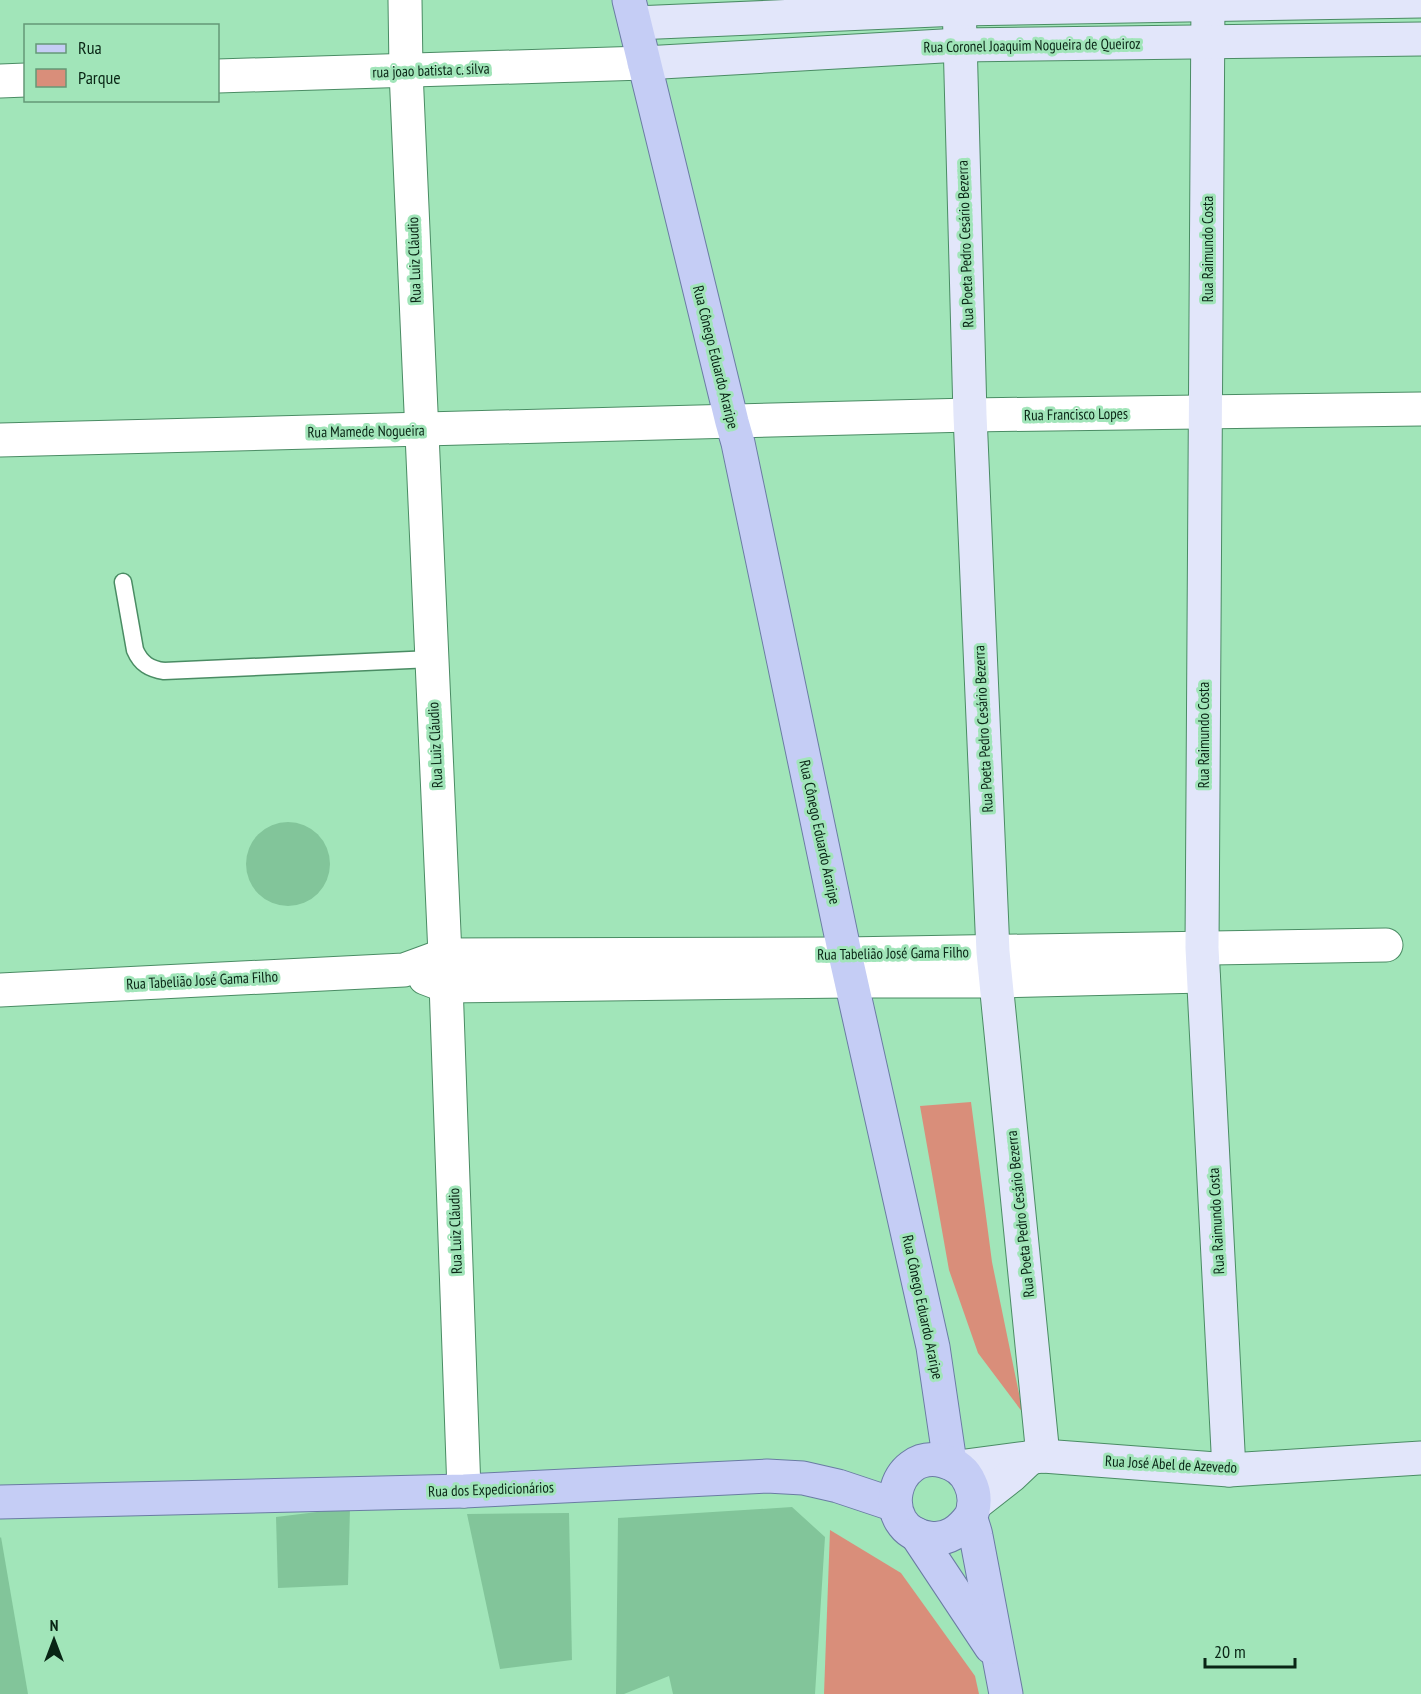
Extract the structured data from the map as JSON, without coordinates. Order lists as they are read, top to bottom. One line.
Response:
{"streets":{"main road":["Rua Coronel Joaquim Nogueira de Queiroz","Rua Poeta Pedro Cesário Bezerra","Rua Raimundo Costa","Rua Cônego Eduardo Araripe","Rua José Abel de Azevedo","Rua dos Expedicionários"],"street":["rua joao batista c. silva","Rua Luiz Cláudio","Rua Francisco Lopes","Rua Mamede Nogueira","Rua Tabelião José Gama Filho"]},"crossings":[["Rua Coronel Joaquim Nogueira de Queiroz","rua joao batista c. silva"],["Rua Coronel Joaquim Nogueira de Queiroz","Rua Poeta Pedro Cesário Bezerra"],["Rua Coronel Joaquim Nogueira de Queiroz","Rua Raimundo Costa"],["Rua Coronel Joaquim Nogueira de Queiroz","Rua Cônego Eduardo Araripe"],["rua joao batista c. silva","Rua Luiz Cláudio"],["rua joao batista c. silva","Rua Cônego Eduardo Araripe"],["Rua Poeta Pedro Cesário Bezerra","Rua Francisco Lopes"],["Rua Poeta Pedro Cesário Bezerra","Rua Tabelião José Gama Filho"],["Rua Poeta Pedro Cesário Bezerra","Rua José Abel de Azevedo"],["Rua Raimundo Costa","Rua Francisco Lopes"],["Rua Raimundo Costa","Rua Tabelião José Gama Filho"],["Rua Raimundo Costa","Rua José Abel de Azevedo"],["Rua Luiz Cláudio","Rua Mamede Nogueira"],["Rua Luiz Cláudio","Rua Tabelião José Gama Filho"],["Rua Luiz Cláudio","Rua dos Expedicionários"],["Rua Cônego Eduardo Araripe","Rua Francisco Lopes"],["Rua Cônego Eduardo Araripe","Rua Mamede Nogueira"],["Rua Cônego Eduardo Araripe","Rua Tabelião José Gama Filho"],["Rua Cônego Eduardo Araripe","Rua José Abel de Azevedo"],["Rua Cônego Eduardo Araripe","Rua dos Expedicionários"],["Rua Francisco Lopes","Rua Mamede Nogueira"],["Rua José Abel de Azevedo","Rua dos Expedicionários"]],"legend":["Rua","Parque"],"scale_bar":"20 m","north":"top"}
